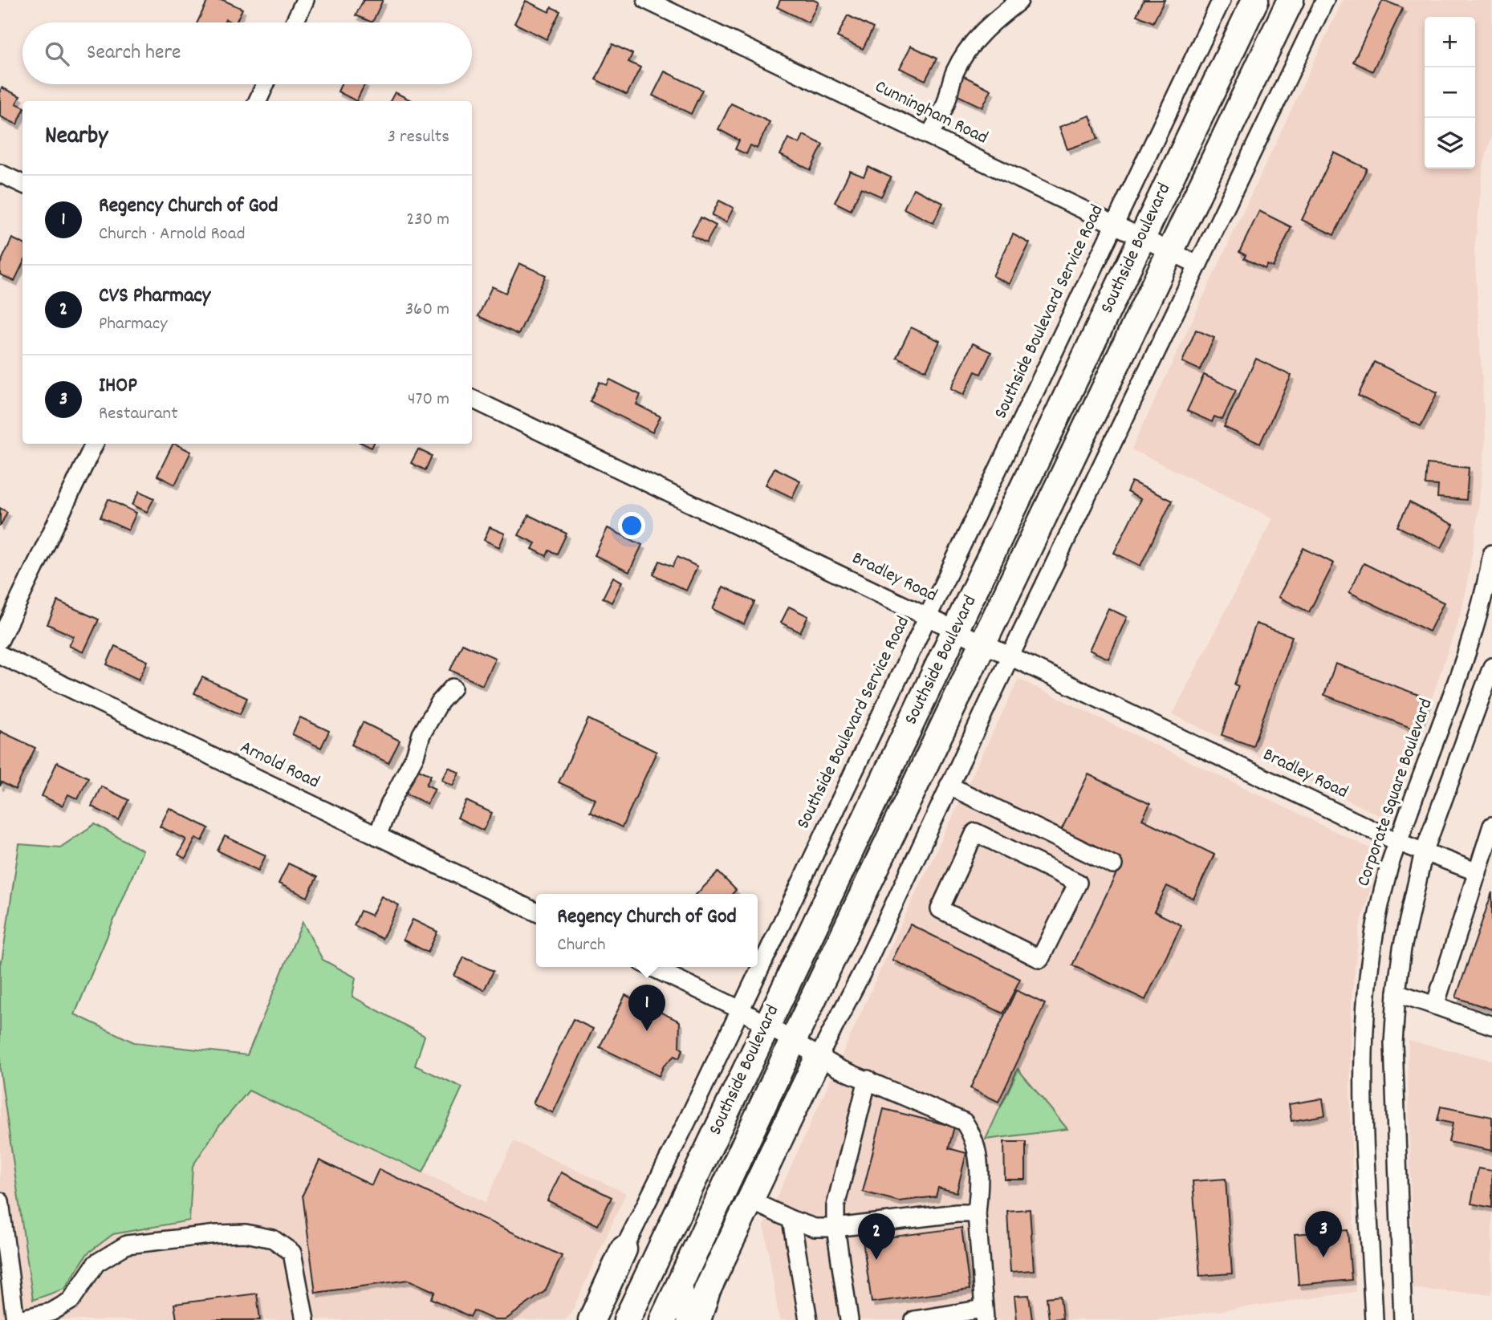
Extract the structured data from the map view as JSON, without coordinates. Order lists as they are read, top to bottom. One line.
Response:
{"streets":{"highway":["Southside Boulevard"],"street":["Cunningham Road","Southside Boulevard Service Road","Bradley Road","Arnold Road","Corporate Square Boulevard"]},"crossings":[["Cunningham Road","Southside Boulevard"],["Cunningham Road","Southside Boulevard Service Road"],["Southside Boulevard","Bradley Road"],["Southside Boulevard Service Road","Bradley Road"],["Bradley Road","Corporate Square Boulevard"]],"page":{"map_buttons":["+","−"],"search":"Search here","heading":["Nearby","3 results"],"list":[{"mark":"1","name":"Regency Church of God","note":"Church · Arnold Road","value":"230 m"},{"mark":"2","name":"CVS Pharmacy","note":"Pharmacy","value":"360 m"},{"mark":"3","name":"IHOP","note":"Restaurant","value":"470 m"}],"popup":["Regency Church of God","Church"],"pins":["1","3","2"]}}
